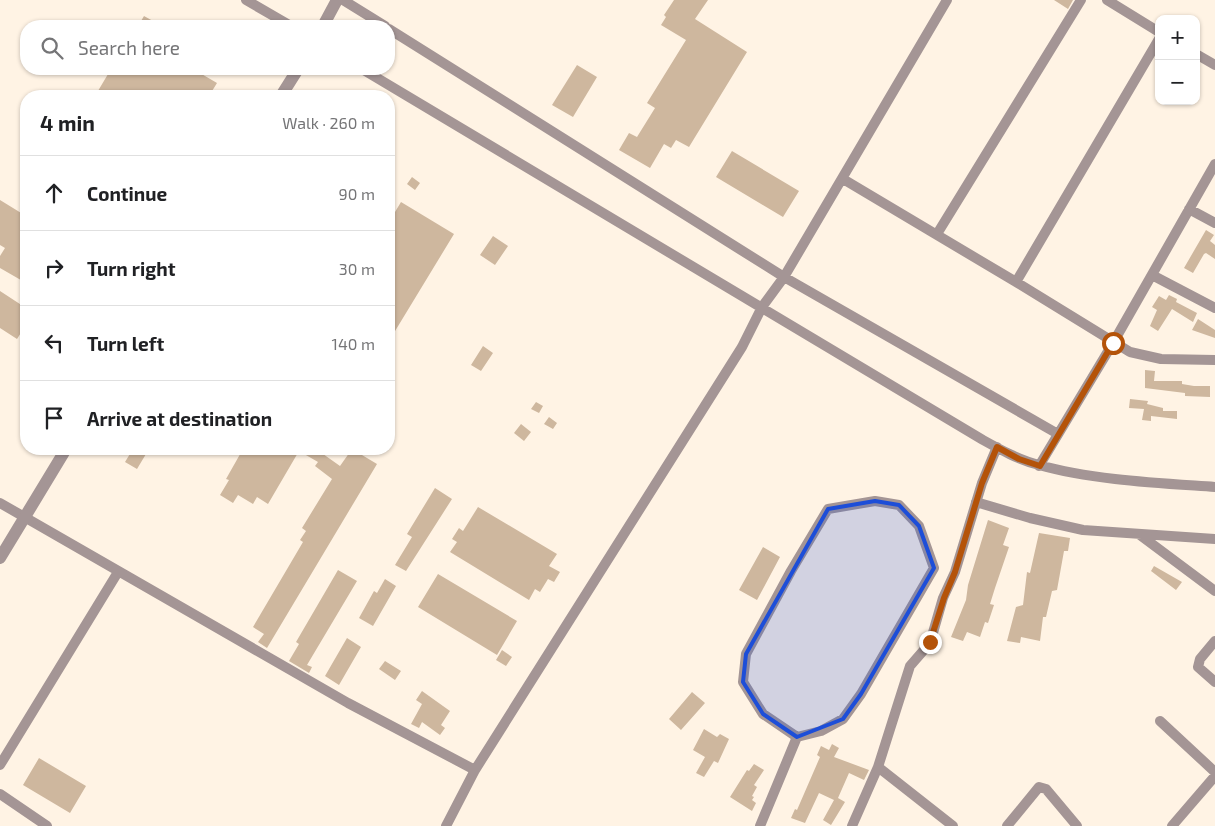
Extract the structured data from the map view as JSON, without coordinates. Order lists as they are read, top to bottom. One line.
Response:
{"page":{"map_buttons":["+","−"],"search":"Search here","heading":["4 min","Walk · 260 m"],"list":[["Continue","90 m"],["Turn right","30 m"],["Turn left","140 m"],"Arrive at destination"]}}
